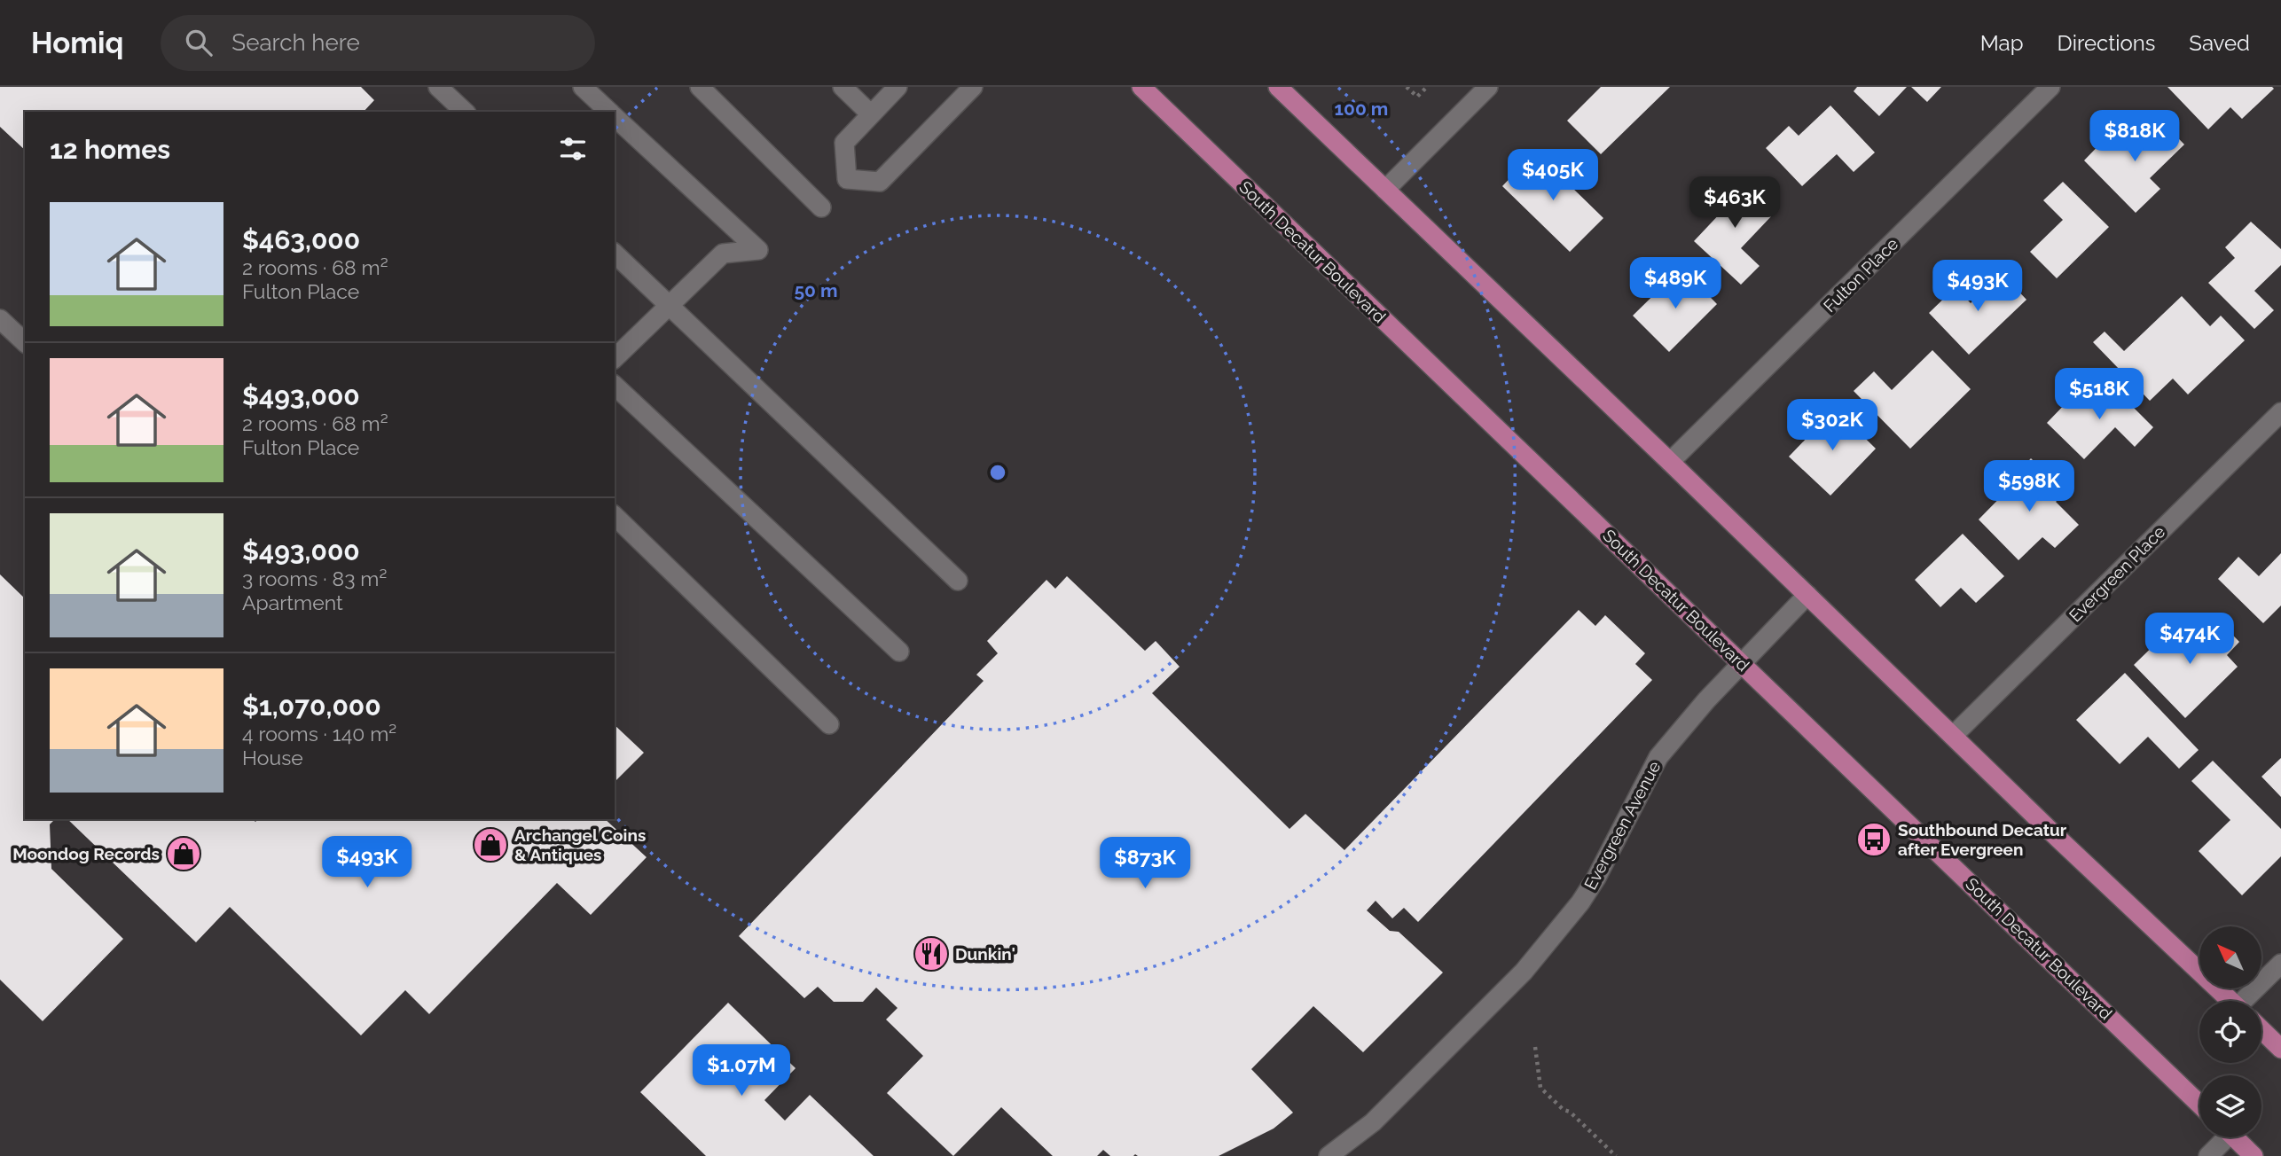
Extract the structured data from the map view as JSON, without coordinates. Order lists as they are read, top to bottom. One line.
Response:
{"streets":{"main road":["South Decatur Boulevard"],"street":["Fulton Place","Evergreen Place","Evergreen Avenue"]},"crossings":[["South Decatur Boulevard","Evergreen Avenue"]],"places":{"bus stop":["Southbound Decatur after Evergreen"],"shop":["Archangel Coins & Antiques","Moondog Records"],"restaurant":["Dunkin'"]},"north":"top left","page":{"header":"Homiq","search":"Search here","nav":["Map","Directions","Saved"],"price":["$818K","$405K","$463K","$489K","$493K","$518K","$302K","$598K","$474K","$493K","$873K","$1.07M"],"heading":"12 homes","list":[{"name":"$463,000","note":"2 rooms · 68 m² · Fulton Place"},{"name":"$493,000","note":"2 rooms · 68 m² · Fulton Place"},{"name":"$493,000","note":"3 rooms · 83 m² · Apartment"},{"name":"$1,070,000","note":"4 rooms · 140 m² · House"}]},"rings":["100 m","50 m"]}
